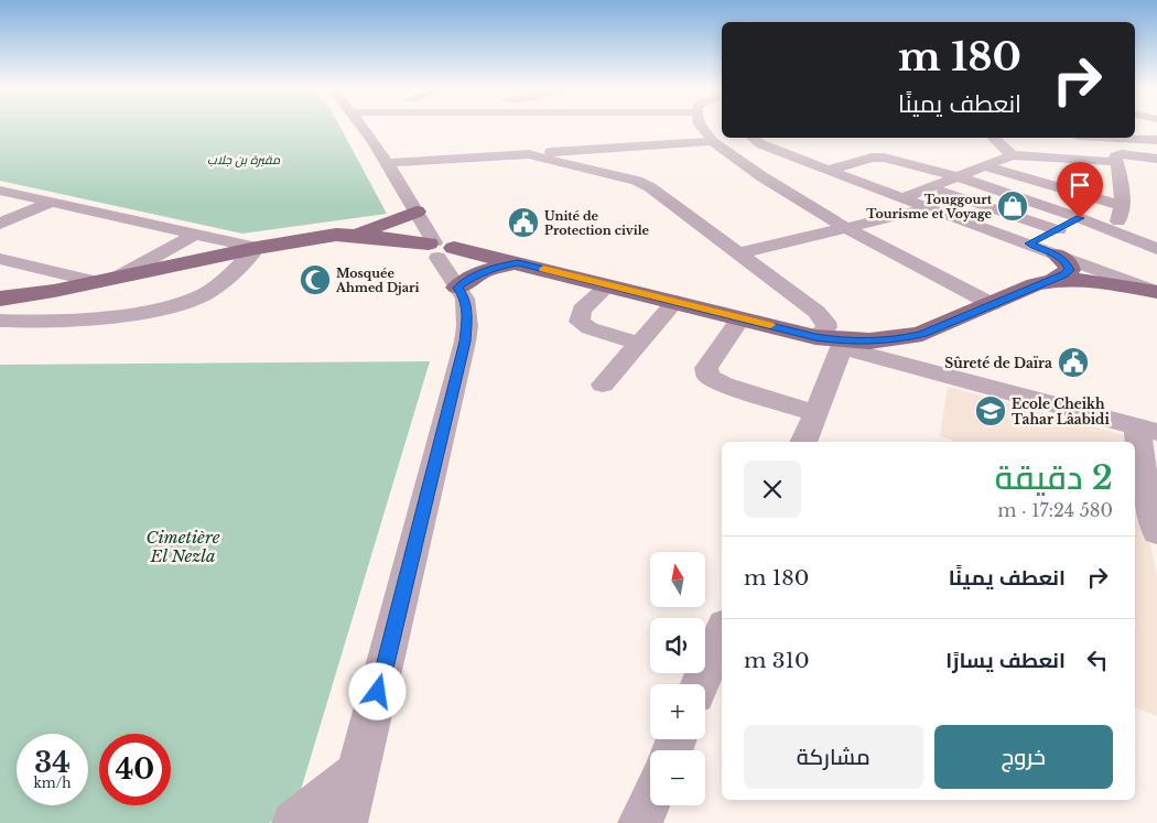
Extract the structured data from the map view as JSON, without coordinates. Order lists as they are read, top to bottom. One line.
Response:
{"parks":["مقبرة بن جلاب","Cimetière El Nezla"],"places":{"shop":["Touggourt Tourisme et Voyage"],"public building":["Unité de Protection civile","Sûreté de Daïra"],"mosque":["Mosquée Ahmed Djari"],"school or university":["Ecole Cheikh Tahar Lâabidi"]},"north":"top","page":{"turn":["180 m","انعطف يمينًا"],"heading":["2 دقيقة","580 m · 17:24"],"list":[{"name":"انعطف يمينًا","value":"180 m"},{"name":"انعطف يسارًا","value":"310 m"}],"map_buttons":["+","−"],"buttons":["خروج","مشاركة"],"speed":"34 km/h","limit":"40"}}
